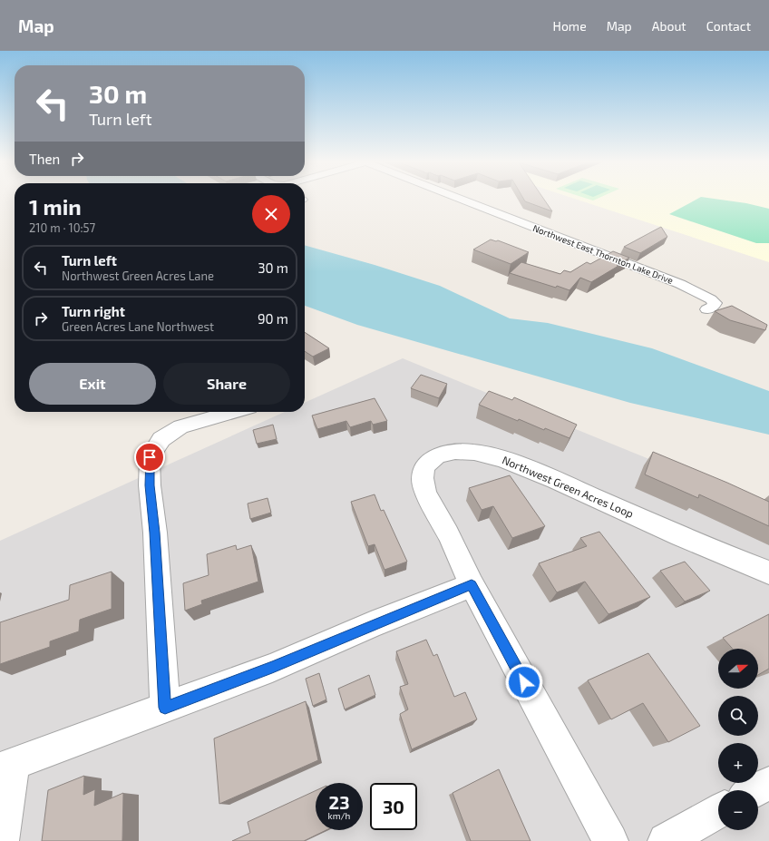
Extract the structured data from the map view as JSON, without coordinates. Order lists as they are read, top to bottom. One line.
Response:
{"streets":{"street":["Northwest East Thornton Lake Drive","Northwest Green Acres Loop"]},"north":"right","page":{"header":"Map","nav":["Home","Map","About","Contact"],"turn":["30 m","Turn left"],"then":"Then","heading":["1 min","210 m · 10:57"],"list":[{"name":"Turn left","note":"Northwest Green Acres Lane","value":"30 m"},{"name":"Turn right","note":"Green Acres Lane Northwest","value":"90 m"}],"buttons":["Exit","Share"],"map_buttons":["+","−"],"speed":"23 km/h","limit":"30"}}
